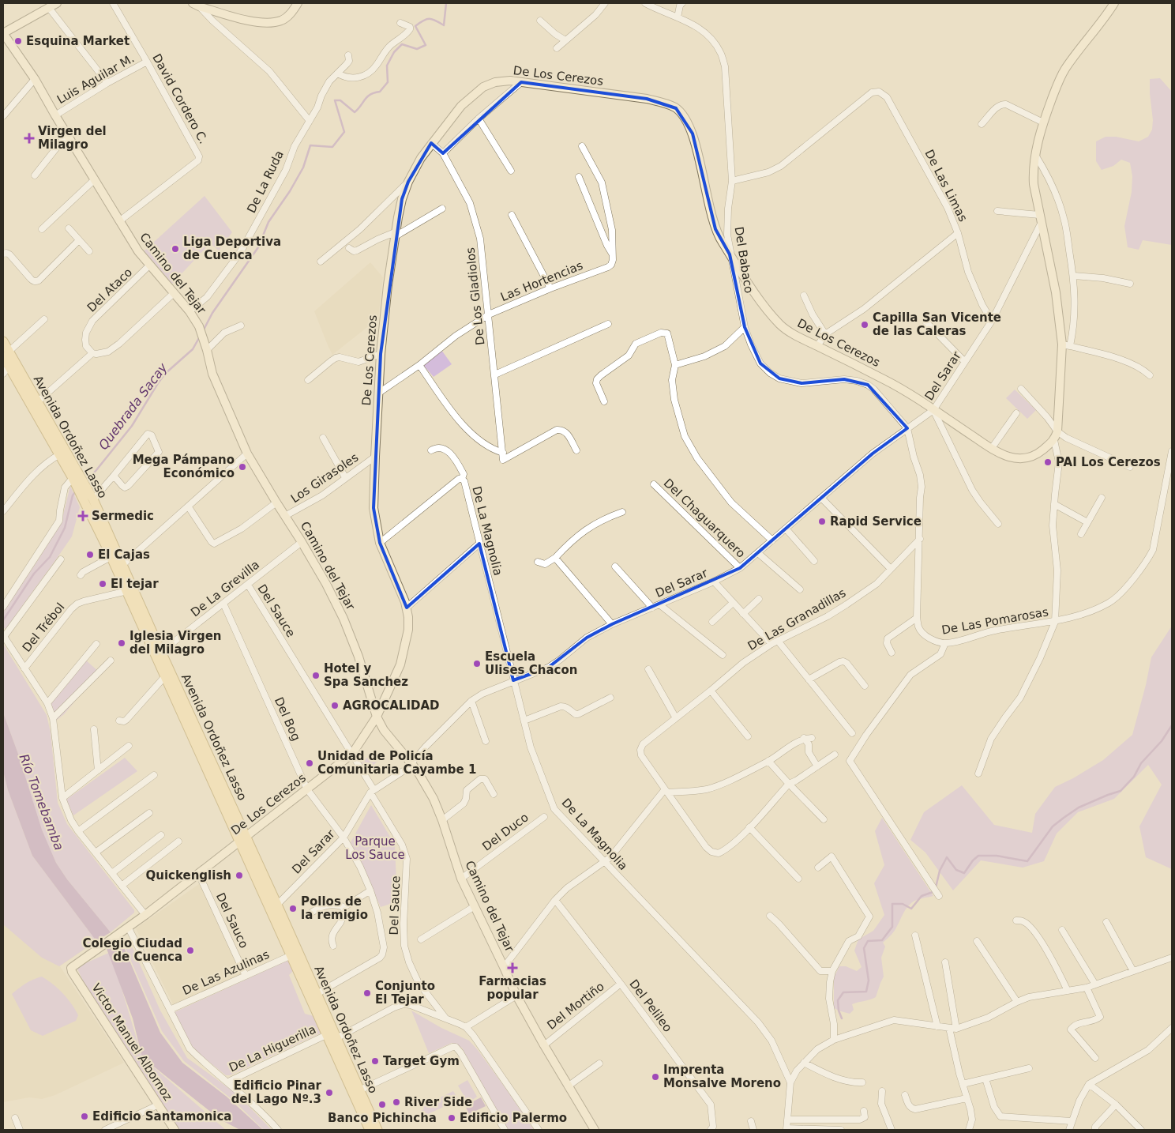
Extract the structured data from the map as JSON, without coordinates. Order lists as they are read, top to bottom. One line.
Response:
{"streets":{"main road":["Avenida Ordoñez Lasso"],"street":["De Los Cerezos","Luis Aguilar M.","David Cordero C.","De La Ruda","De Las Limas","Del Babaco","Camino del Tejar","Las Hortencias","Del Ataco","De Los Gladiolos","Del Sarar","Los Girasoles","Del Chaguarquero","De La Magnolia","De La Grevilla","Del Sauce","De Las Granadillas","De Las Pomarosas","Del Trébol","Del Bog","Del Duco","Del Sauco","De Las Azulinas","Del Mortiño","Del Pelileo","Victor Manuel Albornoz","De La Higuerilla"]},"crossings":[["De Los Cerezos","Del Babaco"],["De Los Cerezos","Camino del Tejar"],["De Los Cerezos","Las Hortencias"],["De Los Cerezos","De Los Gladiolos"],["De Los Cerezos","Del Sarar"],["De Los Cerezos","Avenida Ordoñez Lasso"],["De Los Cerezos","Los Girasoles"],["De Los Cerezos","Del Sauce"],["De Los Cerezos","Del Bog"],["De Los Cerezos","Del Sauco"],["De Los Cerezos","Victor Manuel Albornoz"],["Luis Aguilar M.","David Cordero C."],["Luis Aguilar M.","Camino del Tejar"],["David Cordero C.","Camino del Tejar"],["De La Ruda","Camino del Tejar"],["De Las Limas","Del Babaco"],["De Las Limas","Del Sarar"],["Del Babaco","Del Sarar"],["Del Babaco","De Las Pomarosas"],["Camino del Tejar","Del Ataco"],["Camino del Tejar","Del Sarar"],["Camino del Tejar","Los Girasoles"],["Camino del Tejar","De La Grevilla"],["Camino del Tejar","Del Duco"],["Camino del Tejar","Del Mortiño"],["Las Hortencias","De Los Gladiolos"],["Del Sarar","Avenida Ordoñez Lasso"],["Del Sarar","Del Chaguarquero"],["Del Sarar","De La Magnolia"],["Del Sarar","Del Sauce"],["Del Sarar","De Las Pomarosas"],["Del Sarar","Del Bog"],["Avenida Ordoñez Lasso","De La Grevilla"],["Avenida Ordoñez Lasso","Del Trébol"],["Avenida Ordoñez Lasso","Del Bog"],["Avenida Ordoñez Lasso","De Las Azulinas"],["Avenida Ordoñez Lasso","De La Higuerilla"],["De La Grevilla","Del Sauce"],["De La Grevilla","Del Bog"],["De Las Granadillas","De Las Pomarosas"],["Del Sauco","De Las Azulinas"],["Del Mortiño","Del Pelileo"]],"water":["Quebrada Sacay","Río Tomebamba"],"parks":["Parque Los Sauce"],"places":{"other":["Esquina Market","Liga Deportiva de Cuenca","Capilla San Vicente de las Caleras","PAI Los Cerezos","Mega Pámpano Económico","Rapid Service","El Cajas","El tejar","Iglesia Virgen del Milagro","Escuela Ulises Chacon","Hotel y Spa Sanchez","AGROCALIDAD","Unidad de Policía Comunitaria Cayambe 1","Quickenglish","Pollos de la remigio","Colegio Ciudad de Cuenca","Conjunto El Tejar","Target Gym","Imprenta Monsalve Moreno","Edificio Pinar del Lago Nº.3","River Side","Banco Pichincha","Edificio Santamonica","Edificio Palermo"],"health":["Virgen del Milagro","Sermedic","Farmacias popular"]}}
